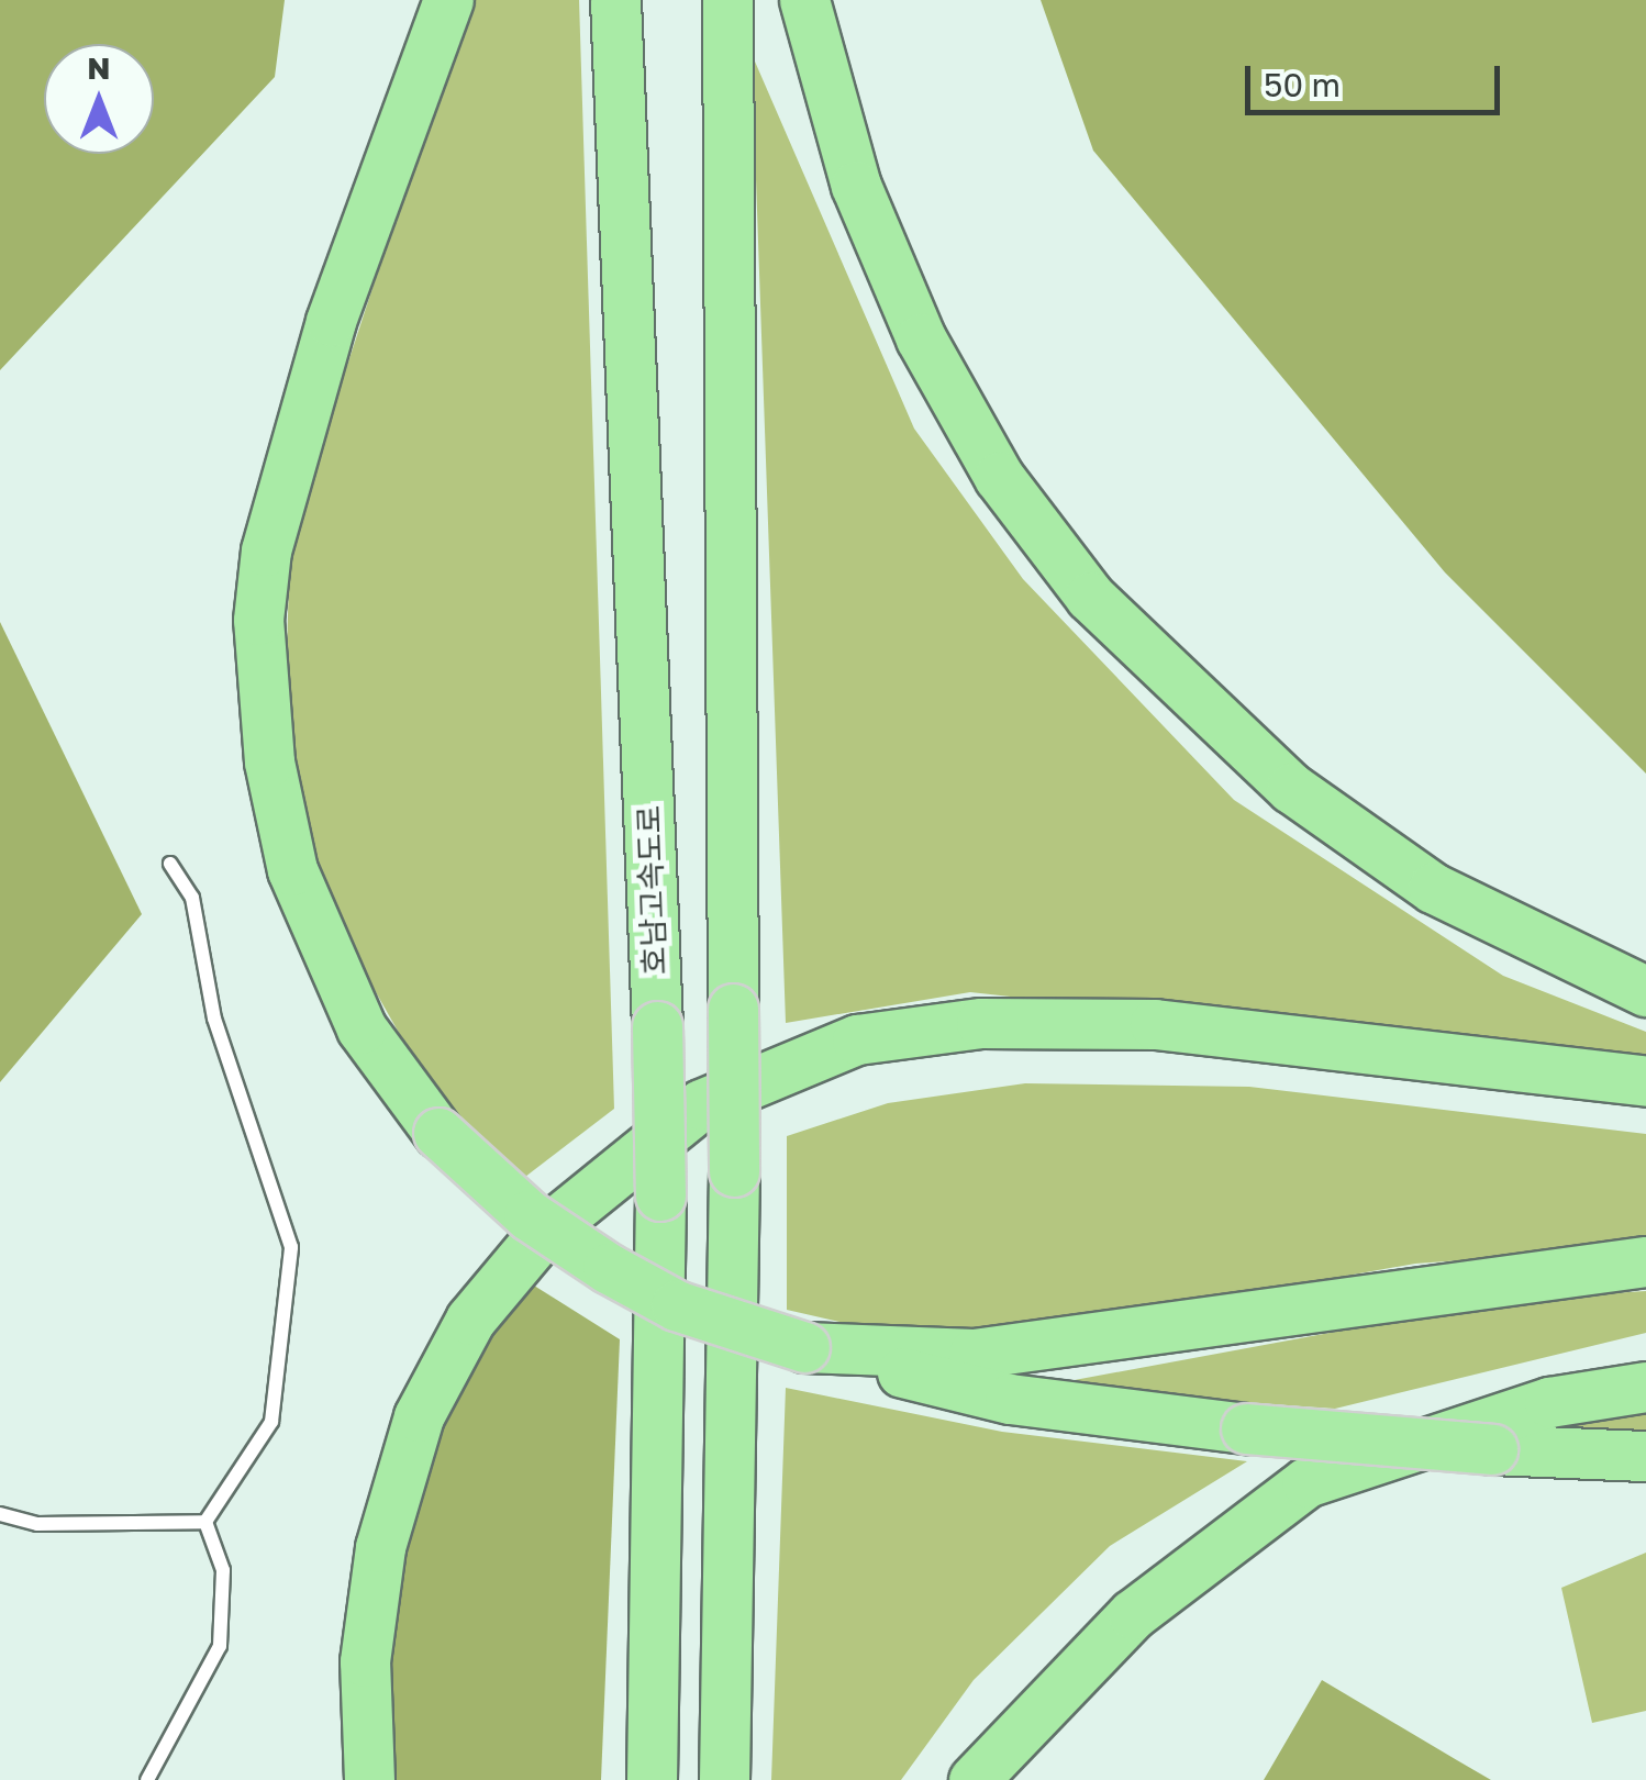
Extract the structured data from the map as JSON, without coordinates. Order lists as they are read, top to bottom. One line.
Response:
{"streets":{"highway":["호남고속도로"]},"scale_bar":"50 m","north":"top"}
